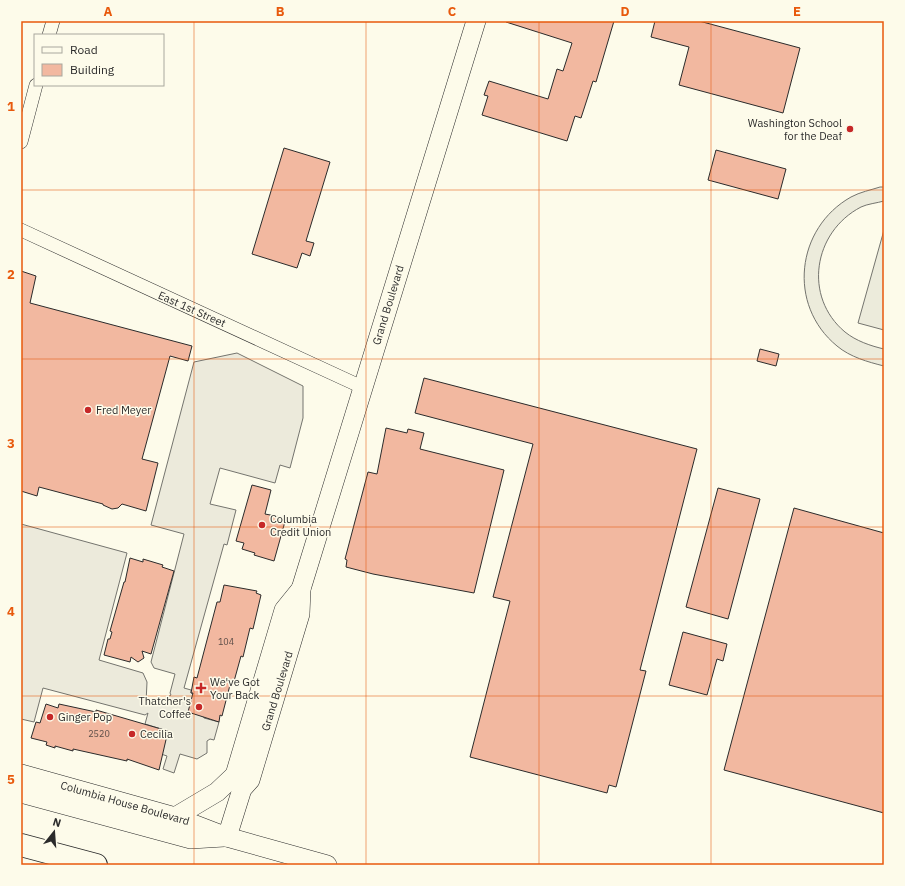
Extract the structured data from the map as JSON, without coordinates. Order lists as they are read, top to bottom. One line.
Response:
{"streets":{"main road":["Grand Boulevard","Columbia House Boulevard"],"street":["East 1st Street"]},"crossings":[["Grand Boulevard","East 1st Street"],["Grand Boulevard","Columbia House Boulevard"]],"places":{"other":["Washington School for the Deaf","Fred Meyer","Columbia Credit Union","Thatcher's Coffee","Ginger Pop","Cecilia"],"health":["We've Got Your Back"]},"house_numbers":["104","2520"],"legend":["Road","Building"],"north":"top","grid":{"columns":["A","B","C","D","E"],"rows":["1","2","3","4","5"]}}
